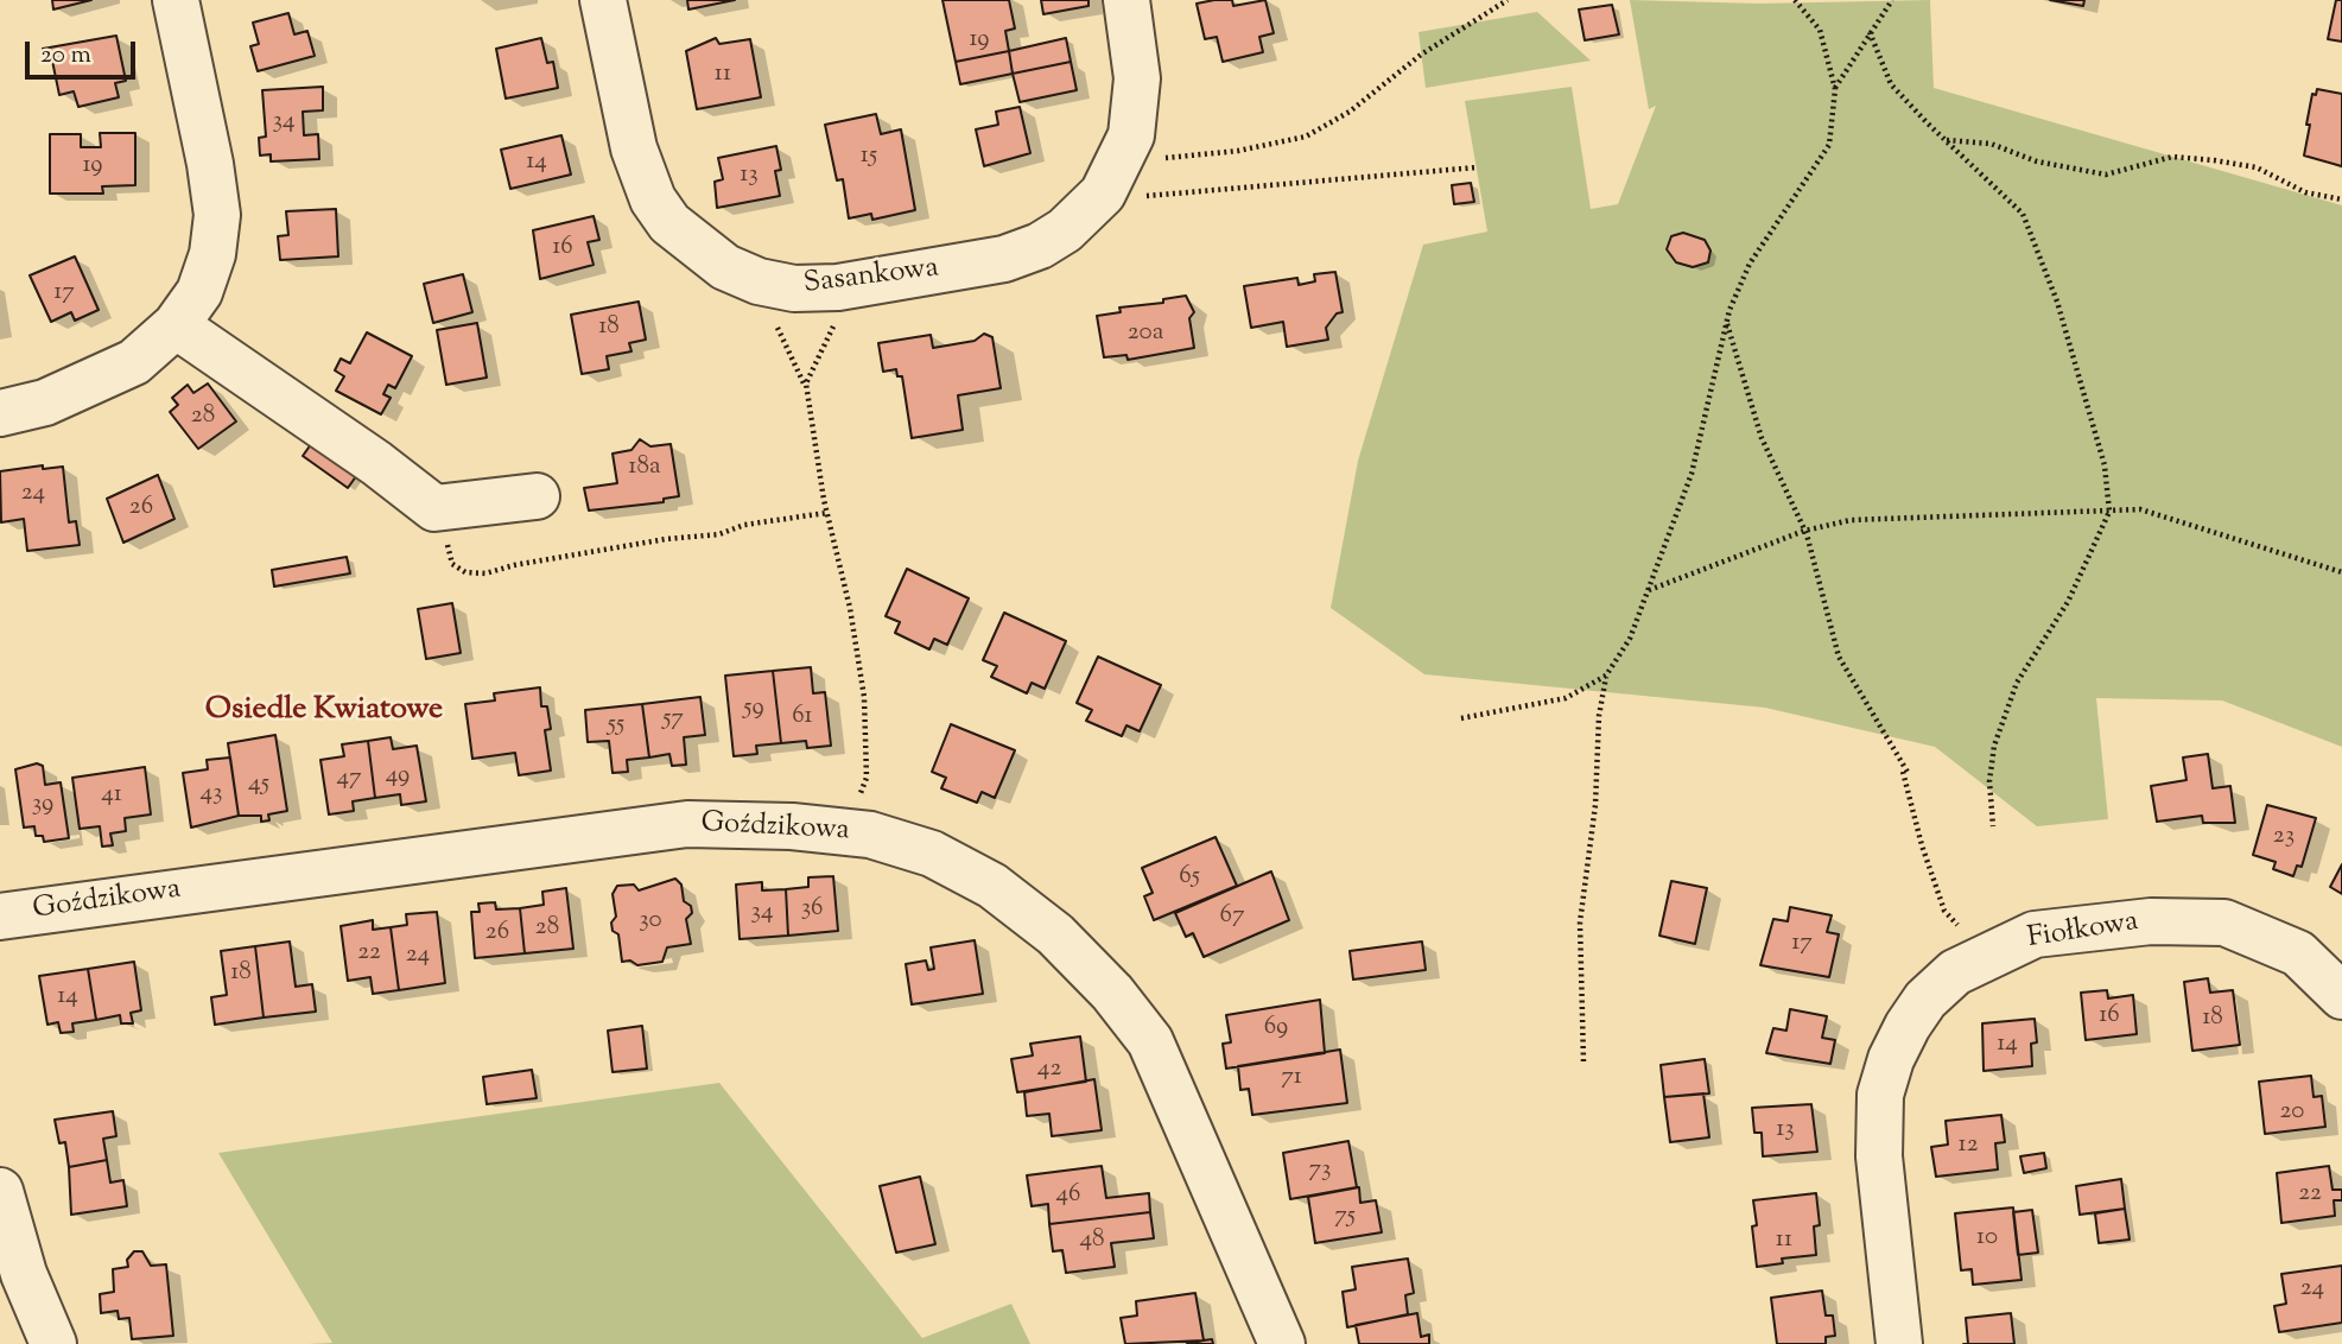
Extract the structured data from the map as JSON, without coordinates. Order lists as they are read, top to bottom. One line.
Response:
{"streets":{"street":["Sasankowa","Goździkowa","Fiołkowa"]},"districts":["Osiedle Kwiatowe"],"house_numbers":["19","11","34","15","14","19","13","16","17","18","20a","28","18a","24","26","59","61","57","55","49","47","45","43","41","39","23","65","36","34","67","30","28","26","17","22","24","18","14","16","18","69","14","42","71","20","13","12","73","22","46","75","10","48","11","24"],"scale_bar":"20 m"}
